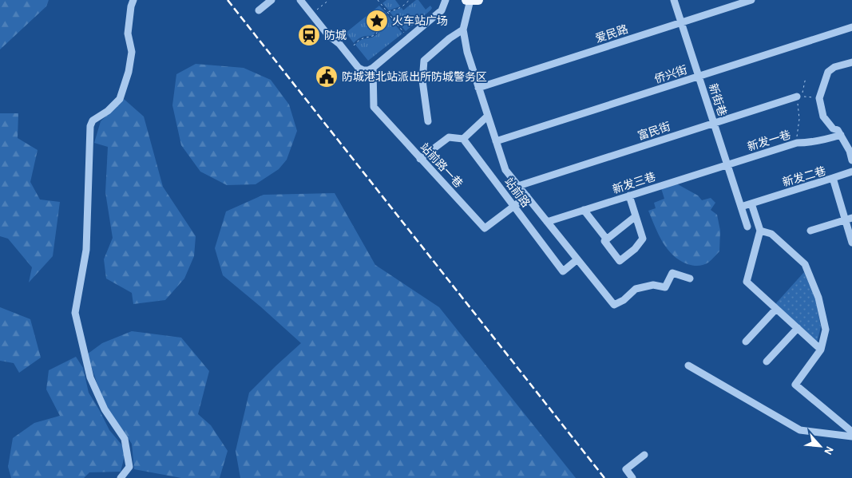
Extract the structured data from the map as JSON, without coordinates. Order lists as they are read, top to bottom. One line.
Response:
{"streets":{"street":["爱民路","侨兴街","新街巷","富民街","新发一巷","站前路一巷","新发二巷","新发三巷","站前路"]},"crossings":[["爱民路","新街巷"],["爱民路","站前路"],["侨兴街","新街巷"],["侨兴街","站前路"],["新街巷","富民街"],["新街巷","新发一巷"],["新街巷","新发二巷"],["新街巷","新发三巷"],["富民街","站前路"],["新发一巷","新发三巷"],["站前路一巷","站前路"],["新发三巷","站前路"]],"places":{"place":["火车站广场"],"station":["防城"],"public building":["防城港北站派出所防城警务区"]},"north":"bottom right"}
